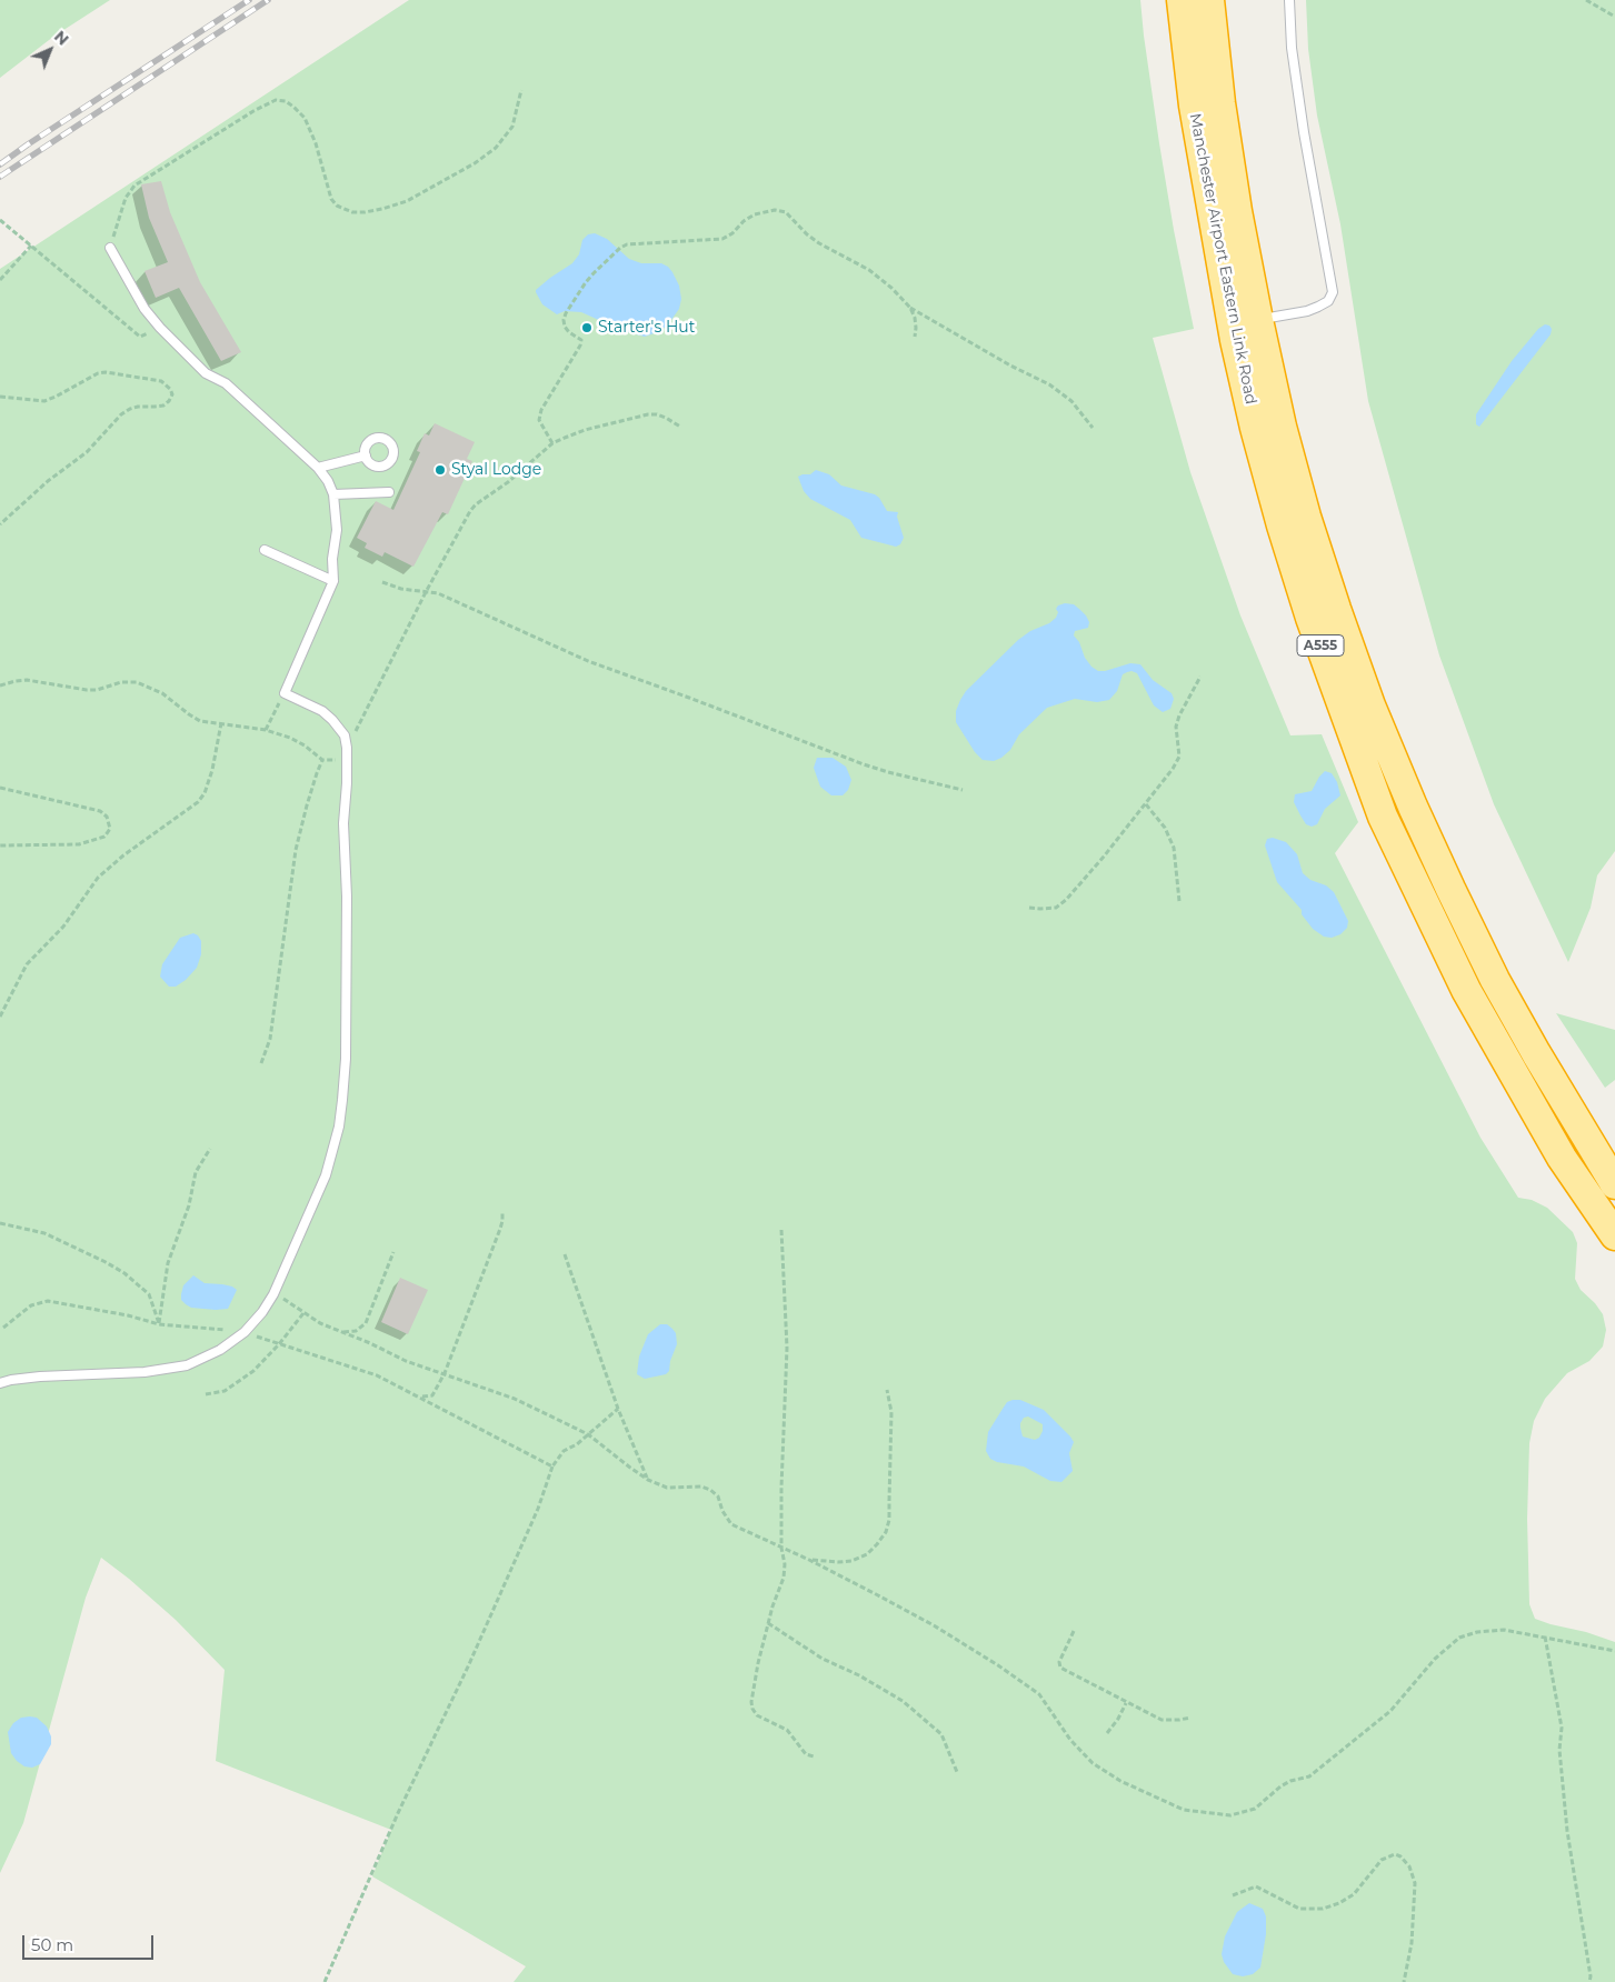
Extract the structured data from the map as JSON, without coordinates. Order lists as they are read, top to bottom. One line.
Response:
{"streets":{"highway":["Manchester Airport Eastern Link Road","A555"]},"places":["Starter's Hut","Styal Lodge"],"scale_bar":"50 m","north":"top right"}
